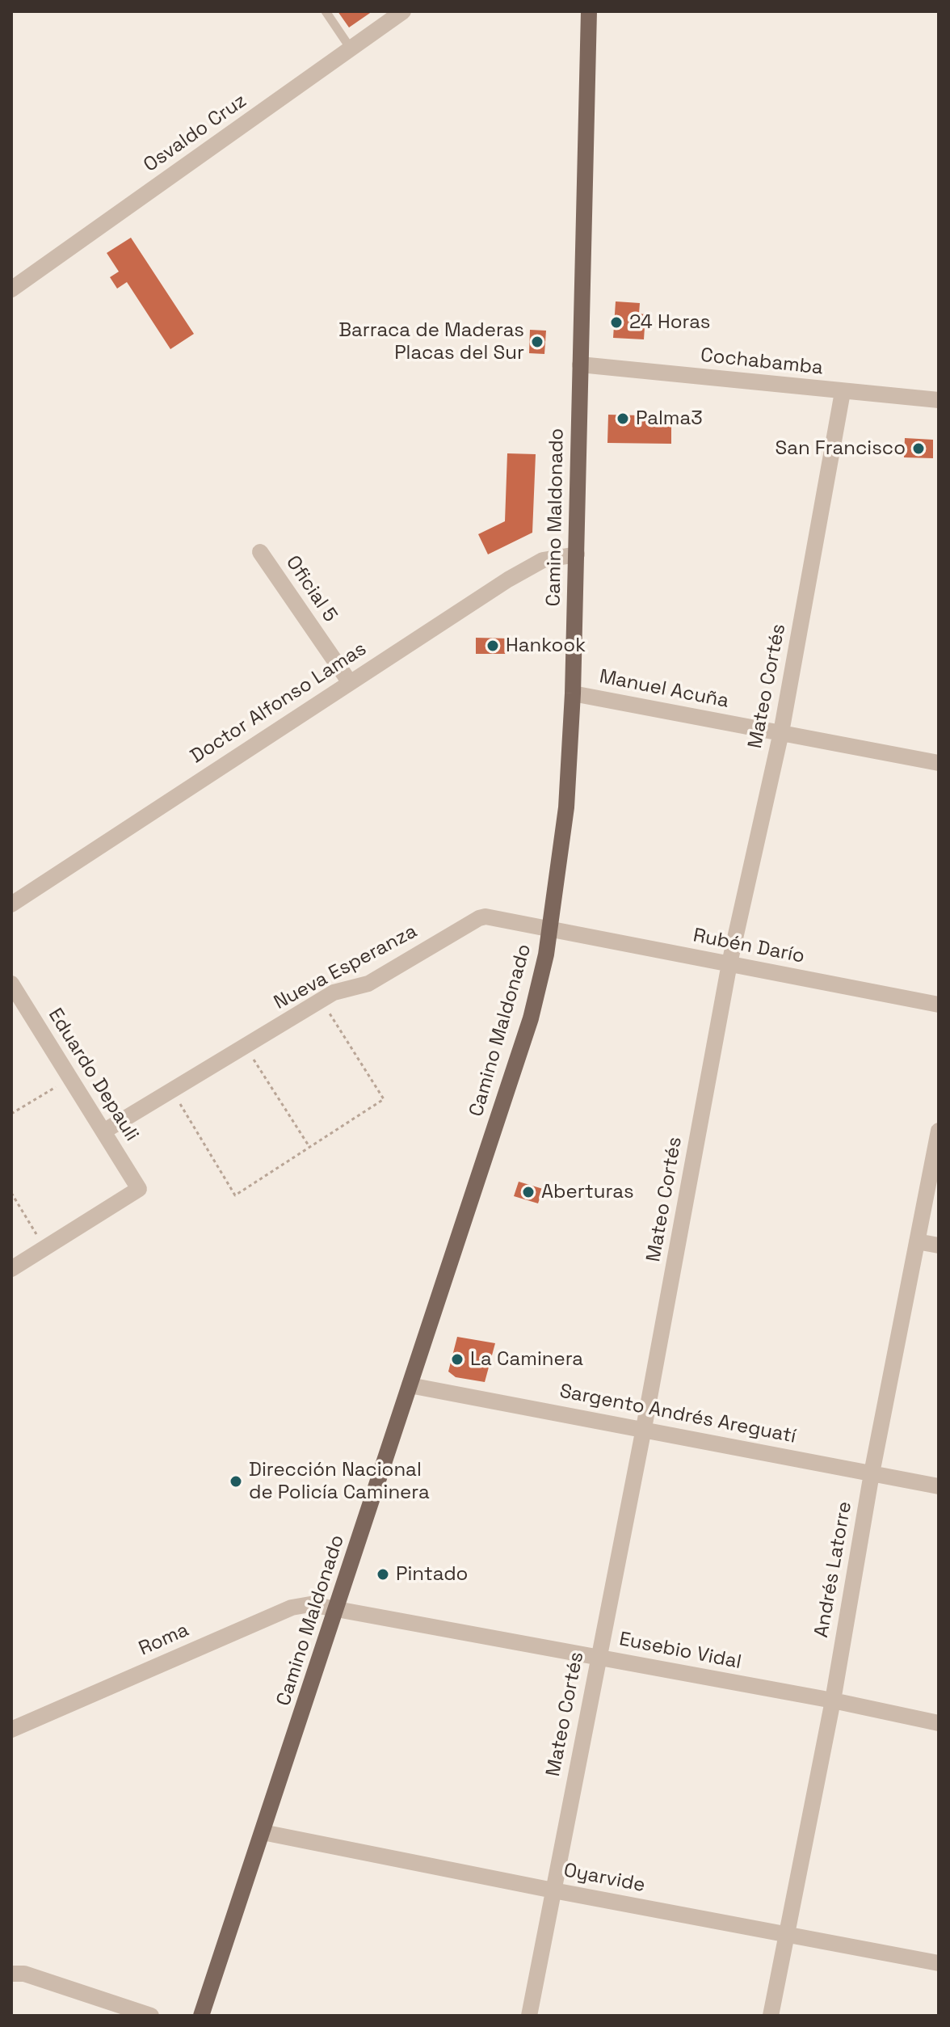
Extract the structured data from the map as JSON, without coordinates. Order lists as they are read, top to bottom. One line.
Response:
{"streets":{"main road":["Camino Maldonado"],"street":["Osvaldo Cruz","Cochabamba","Oficial 5","Mateo Cortés","Manuel Acuña","Doctor Alfonso Lamas","Rubén Darío","Nueva Esperanza","Eduardo Depauli","Sargento Andrés Areguatí","Andrés Latorre","Roma","Eusebio Vidal","Oyarvide"]},"crossings":[["Cochabamba","Camino Maldonado"],["Cochabamba","Mateo Cortés"],["Camino Maldonado","Manuel Acuña"],["Camino Maldonado","Doctor Alfonso Lamas"],["Camino Maldonado","Rubén Darío"],["Camino Maldonado","Nueva Esperanza"],["Camino Maldonado","Sargento Andrés Areguatí"],["Camino Maldonado","Roma"],["Camino Maldonado","Eusebio Vidal"],["Camino Maldonado","Oyarvide"],["Oficial 5","Doctor Alfonso Lamas"],["Mateo Cortés","Manuel Acuña"],["Mateo Cortés","Rubén Darío"],["Mateo Cortés","Sargento Andrés Areguatí"],["Mateo Cortés","Eusebio Vidal"],["Mateo Cortés","Oyarvide"],["Rubén Darío","Nueva Esperanza"],["Nueva Esperanza","Eduardo Depauli"],["Sargento Andrés Areguatí","Andrés Latorre"],["Andrés Latorre","Eusebio Vidal"],["Andrés Latorre","Oyarvide"],["Roma","Eusebio Vidal"]],"places":["24 Horas","Barraca de Maderas Placas del Sur","Palma3","San Francisco","Hankook","Aberturas","La Caminera","Dirección Nacional de Policía Caminera","Pintado"]}
